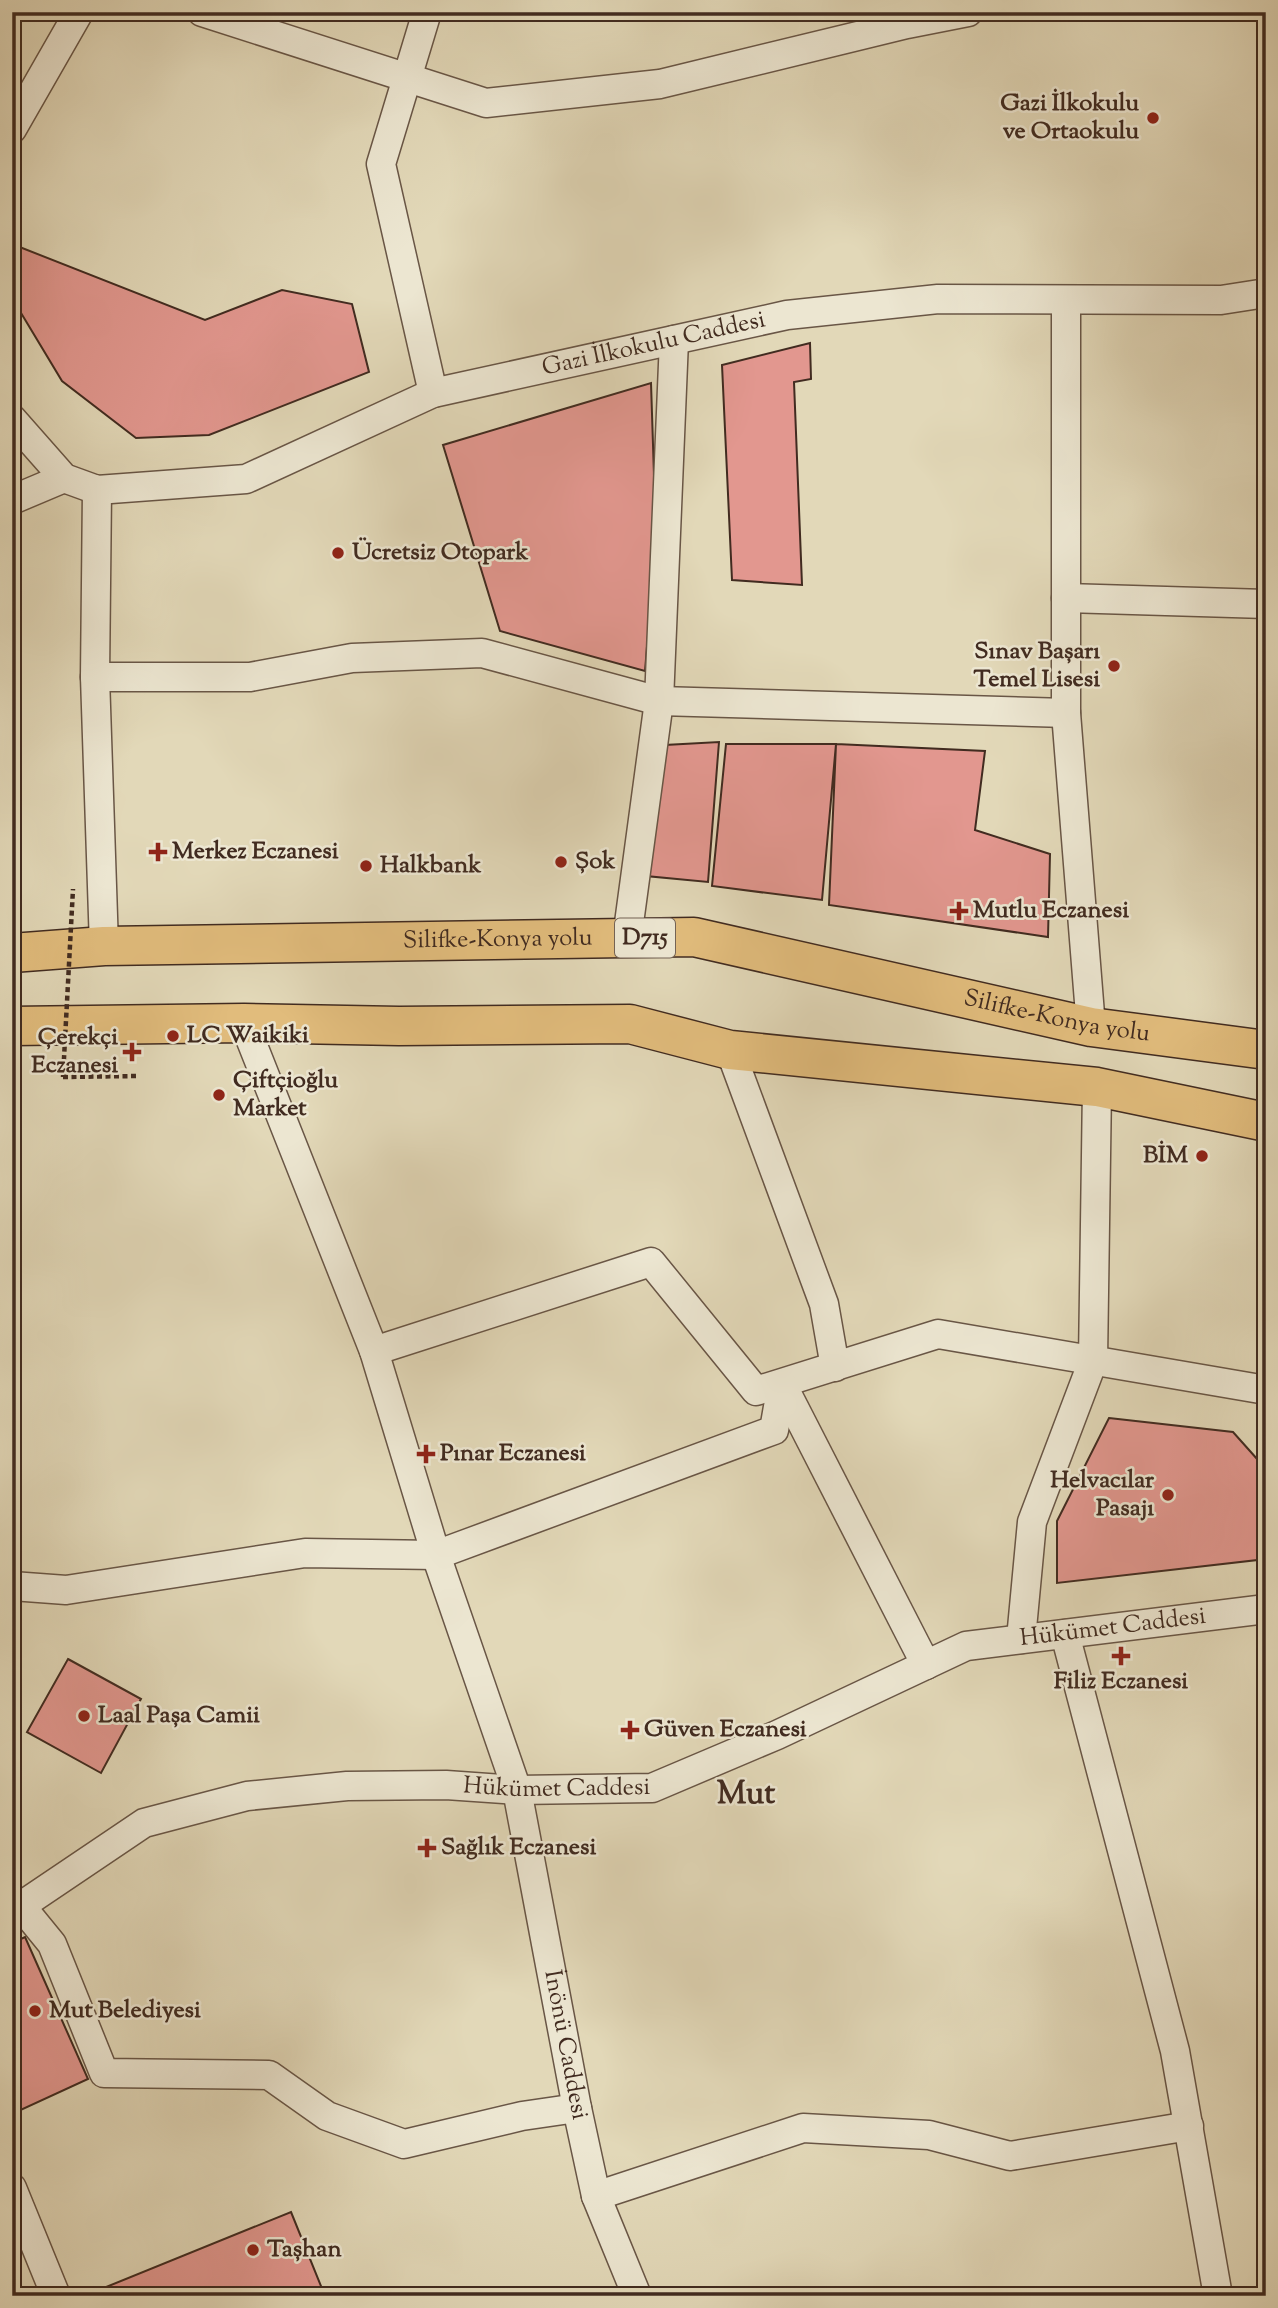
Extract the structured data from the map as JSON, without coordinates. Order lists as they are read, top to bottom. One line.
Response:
{"streets":{"highway":["D715","Silifke-Konya yolu"],"street":["Gazi İlkokulu Caddesi","Hükümet Caddesi","İnönü Caddesi"]},"crossings":[["Hükümet Caddesi","İnönü Caddesi"]],"districts":["Mut"],"places":{"other":["Gazi İlkokulu ve Ortaokulu","Ücretsiz Otopark","Sınav Başarı Temel Lisesi","Şok","Halkbank","LC Waikiki","Çiftçioğlu Market","BİM","Helvacılar Pasajı","Laal Paşa Camii","Mut Belediyesi","Taşhan"],"health":["Merkez Eczanesi","Mutlu Eczanesi","Çerekçi Eczanesi","Pınar Eczanesi","Filiz Eczanesi","Güven Eczanesi","Sağlık Eczanesi"]}}
